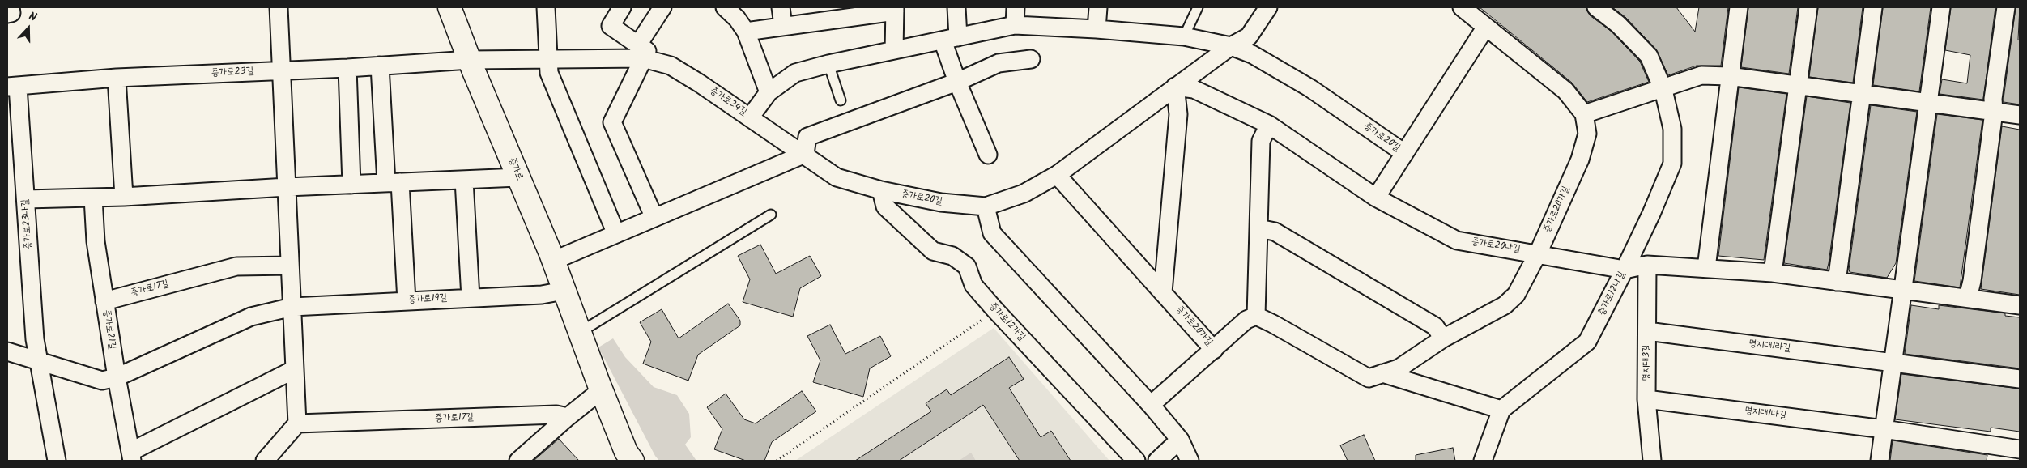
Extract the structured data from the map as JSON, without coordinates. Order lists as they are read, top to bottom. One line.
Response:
{"streets":{"main road":["증가로"],"street":["증가로23길","증가로24길","증가로20길","증가로20가길","증가로23다길","증가로20나길","증가로17길","증가로12나길","증가로19길","증가로12가길","증가로21길","명지대1라길","명지대3길","명지대1다길"]},"crossings":[["증가로23길","증가로24길"],["증가로23길","증가로"],["증가로23길","증가로23다길"],["증가로24길","증가로20길"],["증가로24길","증가로"],["증가로20길","증가로20가길"],["증가로20길","증가로20나길"],["증가로20길","증가로12가길"],["증가로","증가로19길"],["증가로20가길","증가로20나길"],["증가로20가길","증가로12나길"],["증가로20나길","증가로12나길"],["증가로17길","증가로21길"],["명지대1라길","명지대3길"],["명지대3길","명지대1다길"]],"north":"top"}
